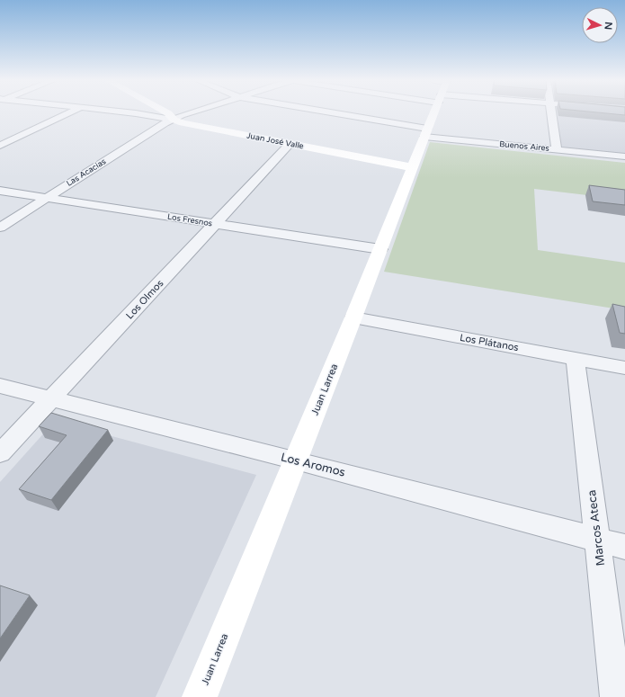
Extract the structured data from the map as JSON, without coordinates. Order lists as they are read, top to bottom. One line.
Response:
{"streets":{"street":["Juan José Valle","Buenos Aires","Las Acacias","Los Fresnos","Los Olmos","Los Plátanos","Juan Larrea","Los Aromos","Marcos Ateca"]},"crossings":[["Juan José Valle","Las Acacias"],["Juan José Valle","Los Olmos"],["Juan José Valle","Juan Larrea"],["Buenos Aires","Juan Larrea"],["Las Acacias","Los Fresnos"],["Los Fresnos","Los Olmos"],["Los Fresnos","Juan Larrea"],["Los Olmos","Los Aromos"],["Los Plátanos","Juan Larrea"],["Los Plátanos","Marcos Ateca"],["Juan Larrea","Los Aromos"],["Los Aromos","Marcos Ateca"]],"north":"right"}
